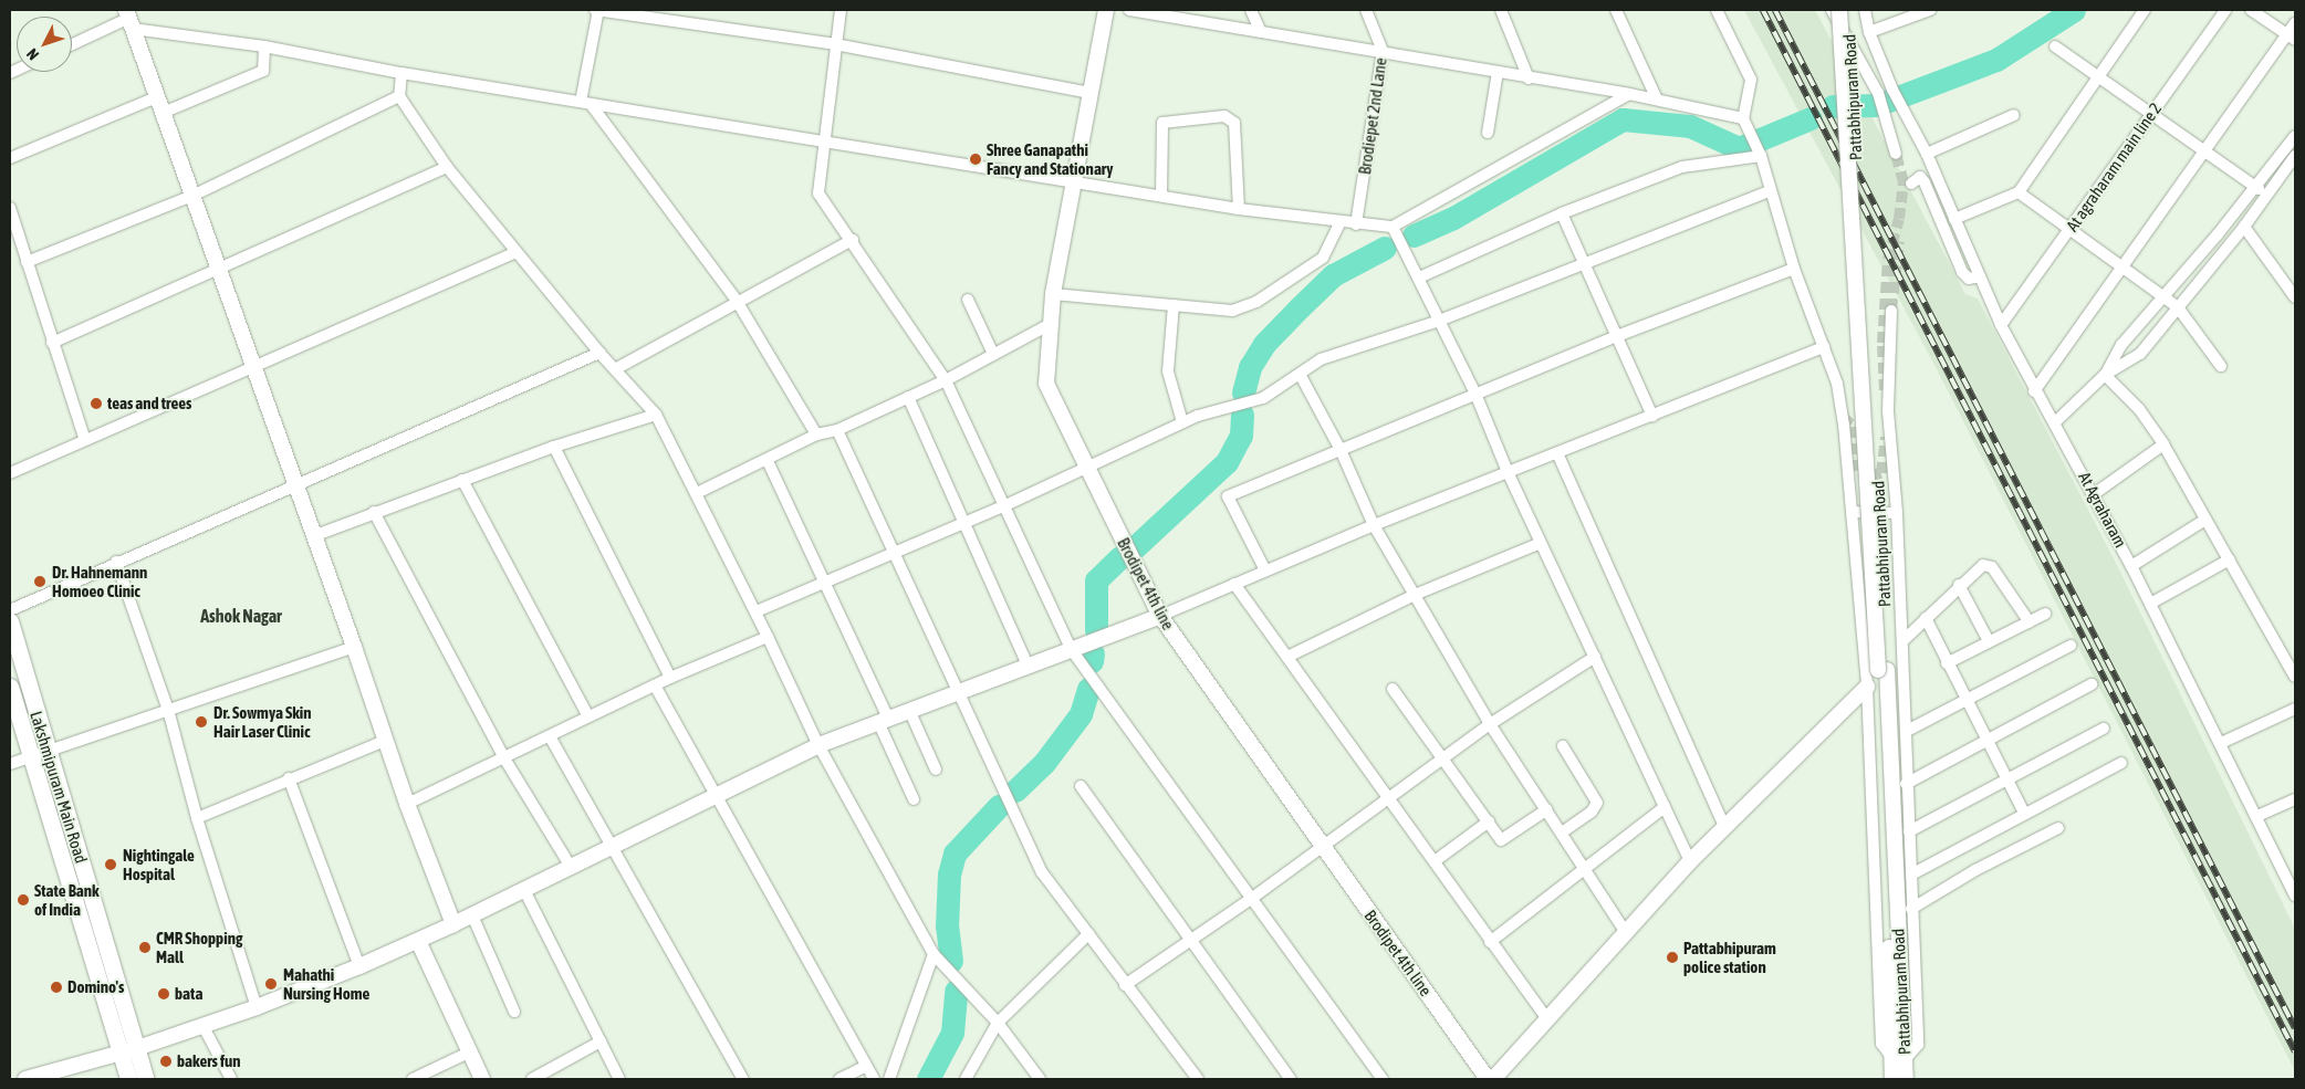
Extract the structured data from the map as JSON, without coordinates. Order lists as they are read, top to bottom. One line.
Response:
{"streets":{"main road":["Lakshmipuram Main Road"],"street":["Pattabhipuram Road","Brodiepet 2nd Lane","At agraharam main line 2","At Agraharam","Brodipet 4th line"]},"crossings":[["At agraharam main line 2","At Agraharam"]],"districts":["Ashok Nagar"],"places":["Shree Ganapathi Fancy and Stationary","teas and trees","Dr. Hahnemann Homoeo Clinic","Dr. Sowmya Skin Hair Laser Clinic","Nightingale Hospital","State Bank of India","CMR Shopping Mall","Pattabhipuram police station","Mahathi Nursing Home","Domino's","bata","bakers fun"],"north":"bottom left"}
